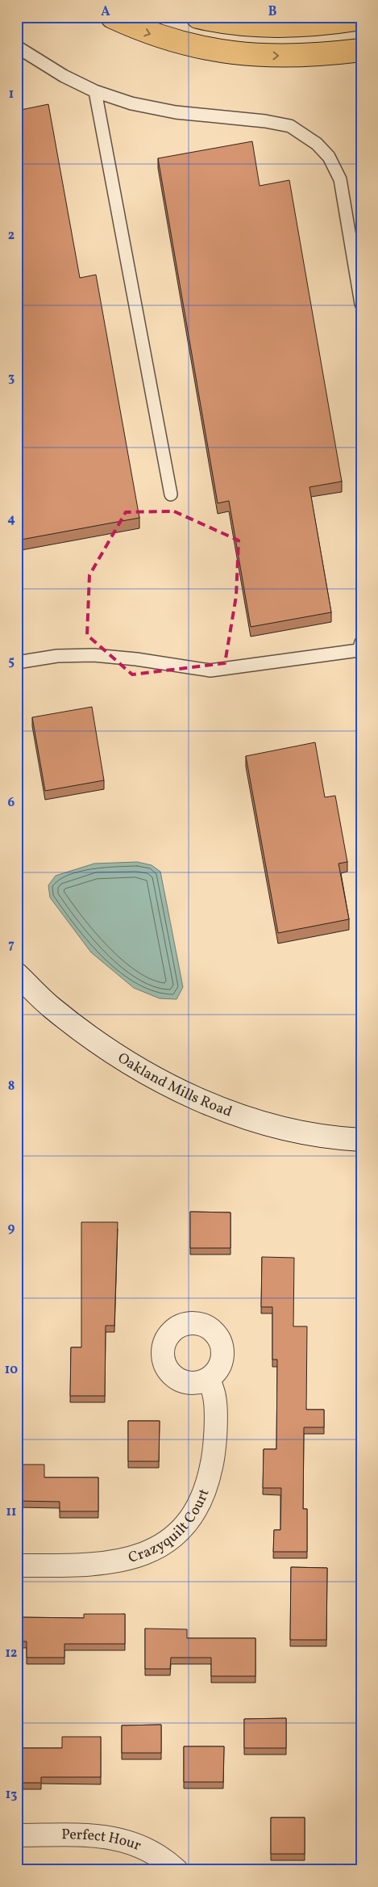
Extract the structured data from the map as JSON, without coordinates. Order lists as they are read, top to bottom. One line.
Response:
{"streets":{"street":["Oakland Mills Road","Crazyquilt Court","Perfect Hour"]},"grid":{"columns":["A","B"],"rows":["1","2","3","4","5","6","7","8","9","10","11","12","13"]}}
